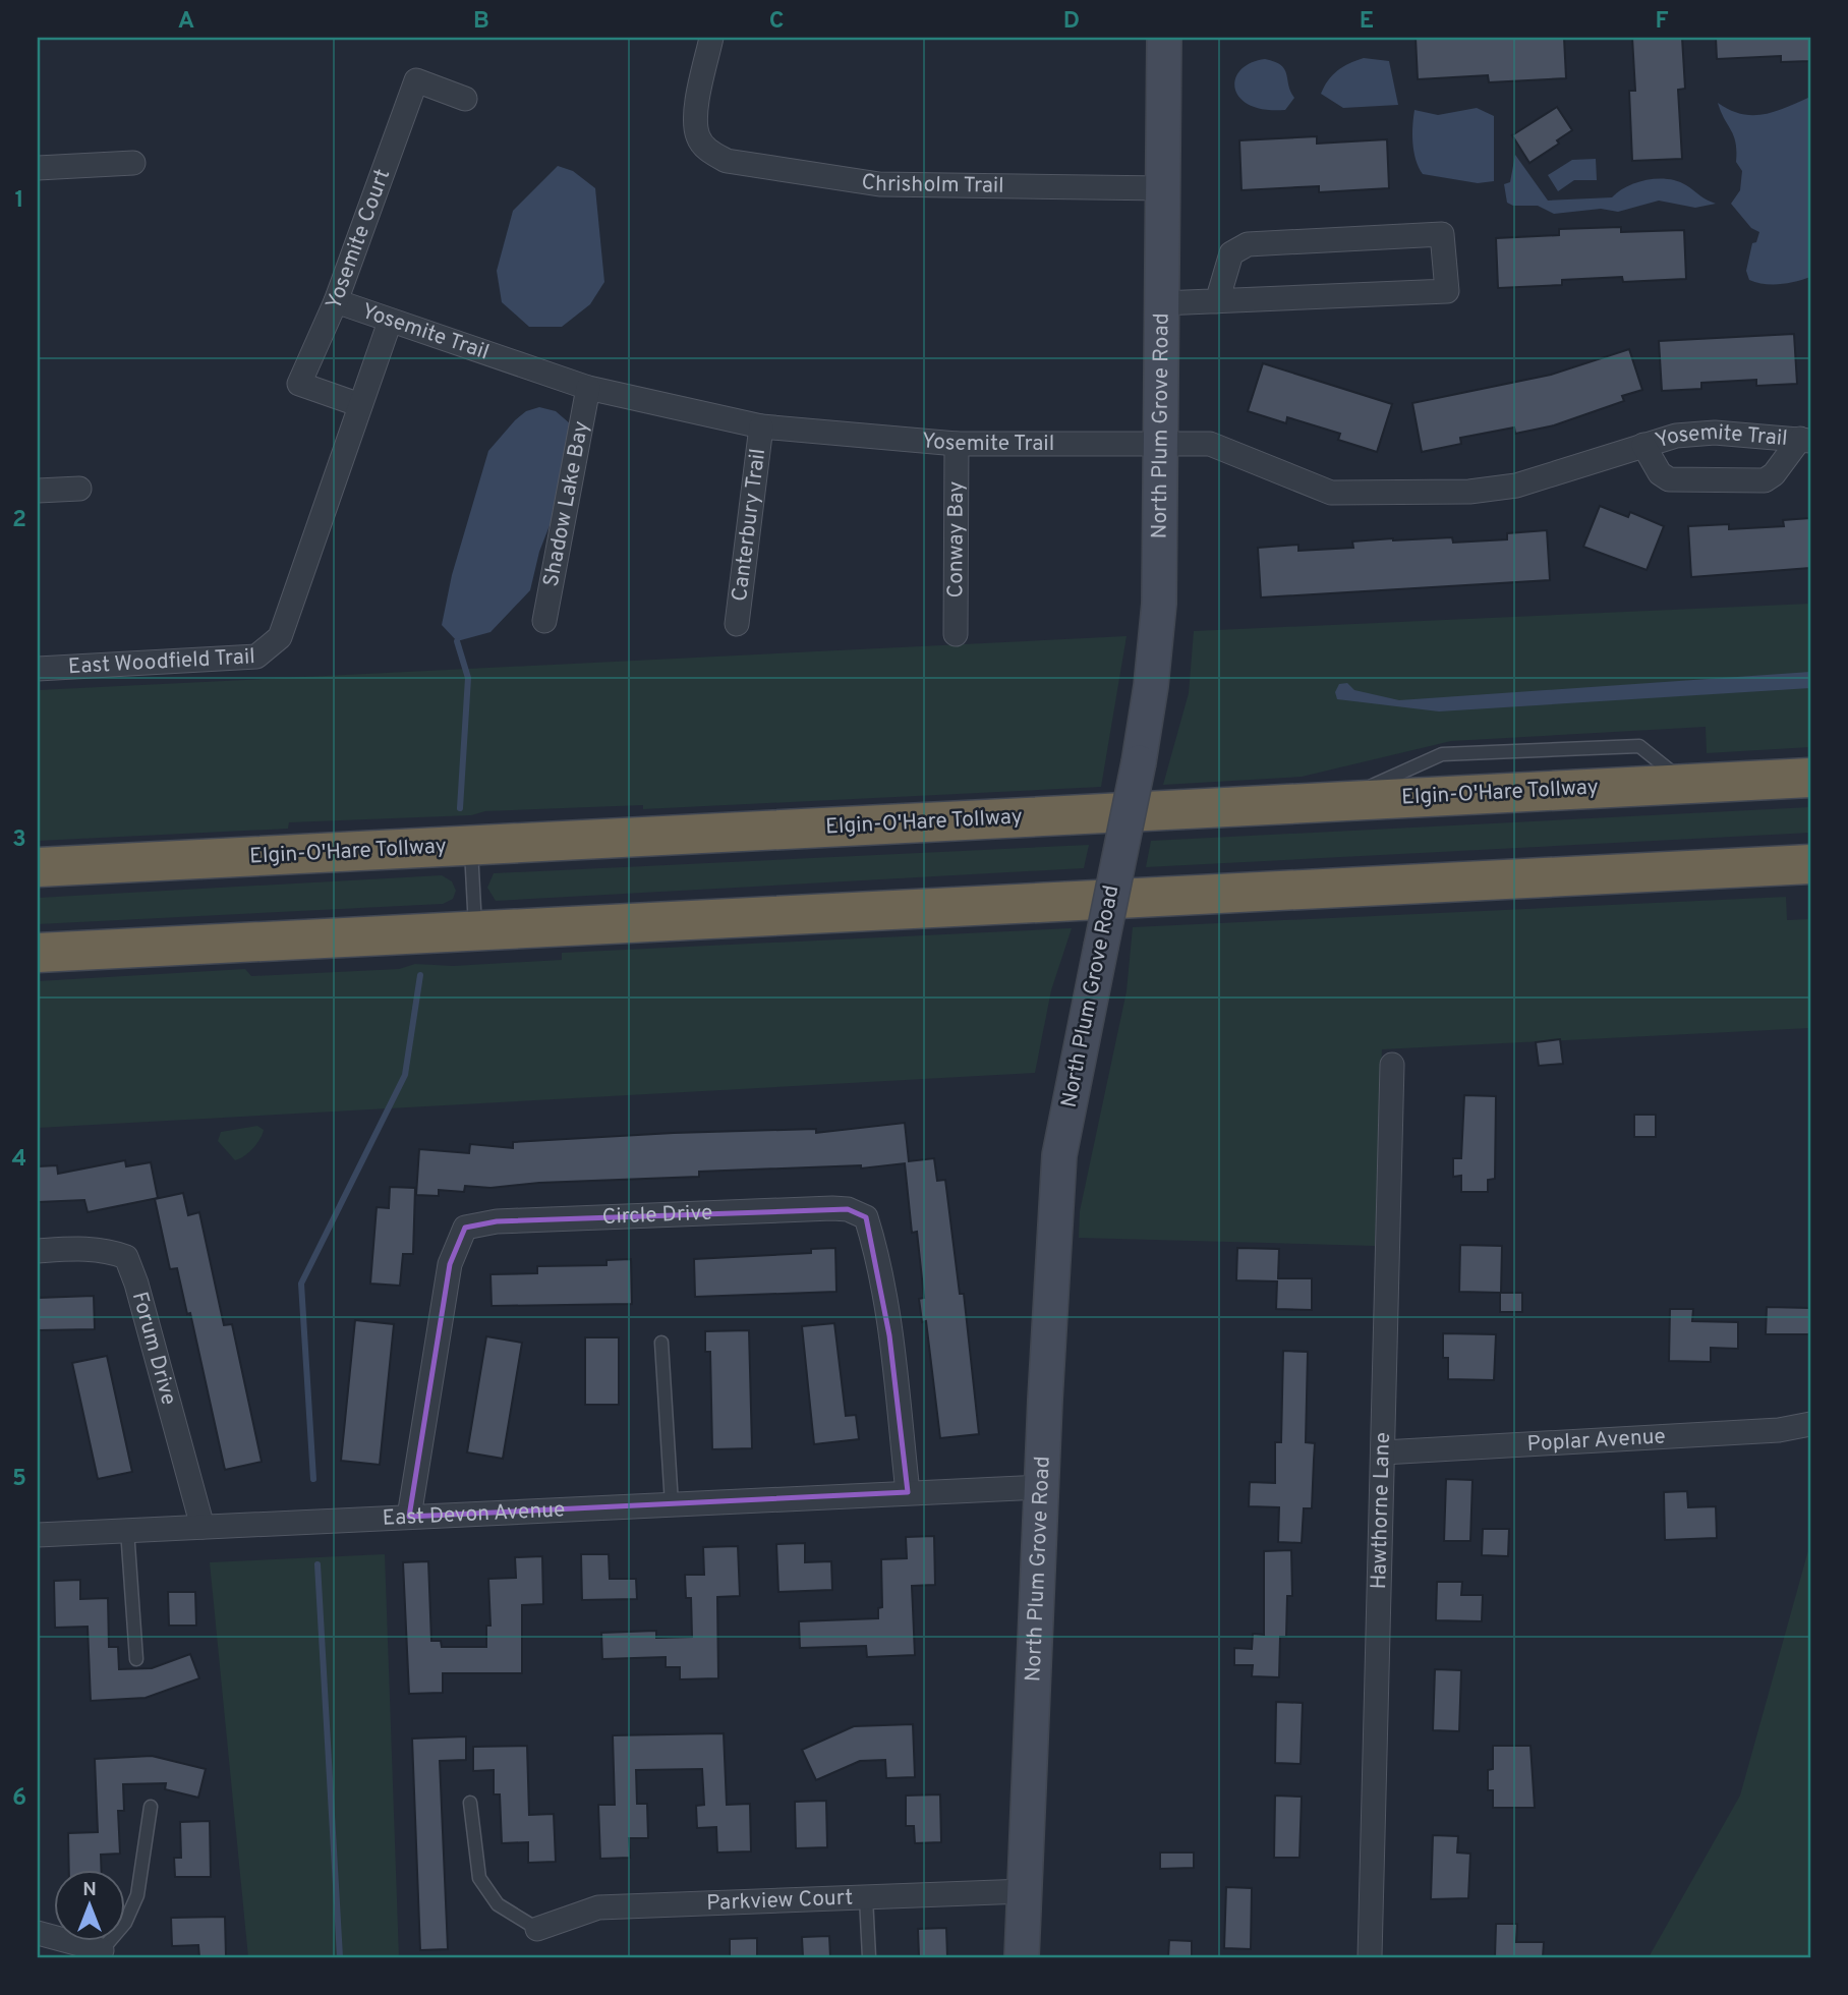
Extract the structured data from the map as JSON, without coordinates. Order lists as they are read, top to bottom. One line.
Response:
{"streets":{"highway":["Elgin-O'Hare Tollway"],"street":["Chrisholm Trail","Yosemite Court","Yosemite Trail","North Plum Grove Road","Shadow Lake Bay","Canterbury Trail","Conway Bay","East Woodfield Trail","Circle Drive","Forum Drive","Poplar Avenue","Hawthorne Lane","East Devon Avenue","Parkview Court"]},"crossings":[["Chrisholm Trail","North Plum Grove Road"],["Yosemite Court","Yosemite Trail"],["Yosemite Court","East Woodfield Trail"],["Yosemite Trail","North Plum Grove Road"],["Yosemite Trail","Shadow Lake Bay"],["Yosemite Trail","Canterbury Trail"],["Yosemite Trail","Conway Bay"],["North Plum Grove Road","East Devon Avenue"],["North Plum Grove Road","Parkview Court"],["Circle Drive","East Devon Avenue"],["Forum Drive","East Devon Avenue"],["Poplar Avenue","Hawthorne Lane"]],"north":"top","grid":{"columns":["A","B","C","D","E","F"],"rows":["1","2","3","4","5","6"]}}
